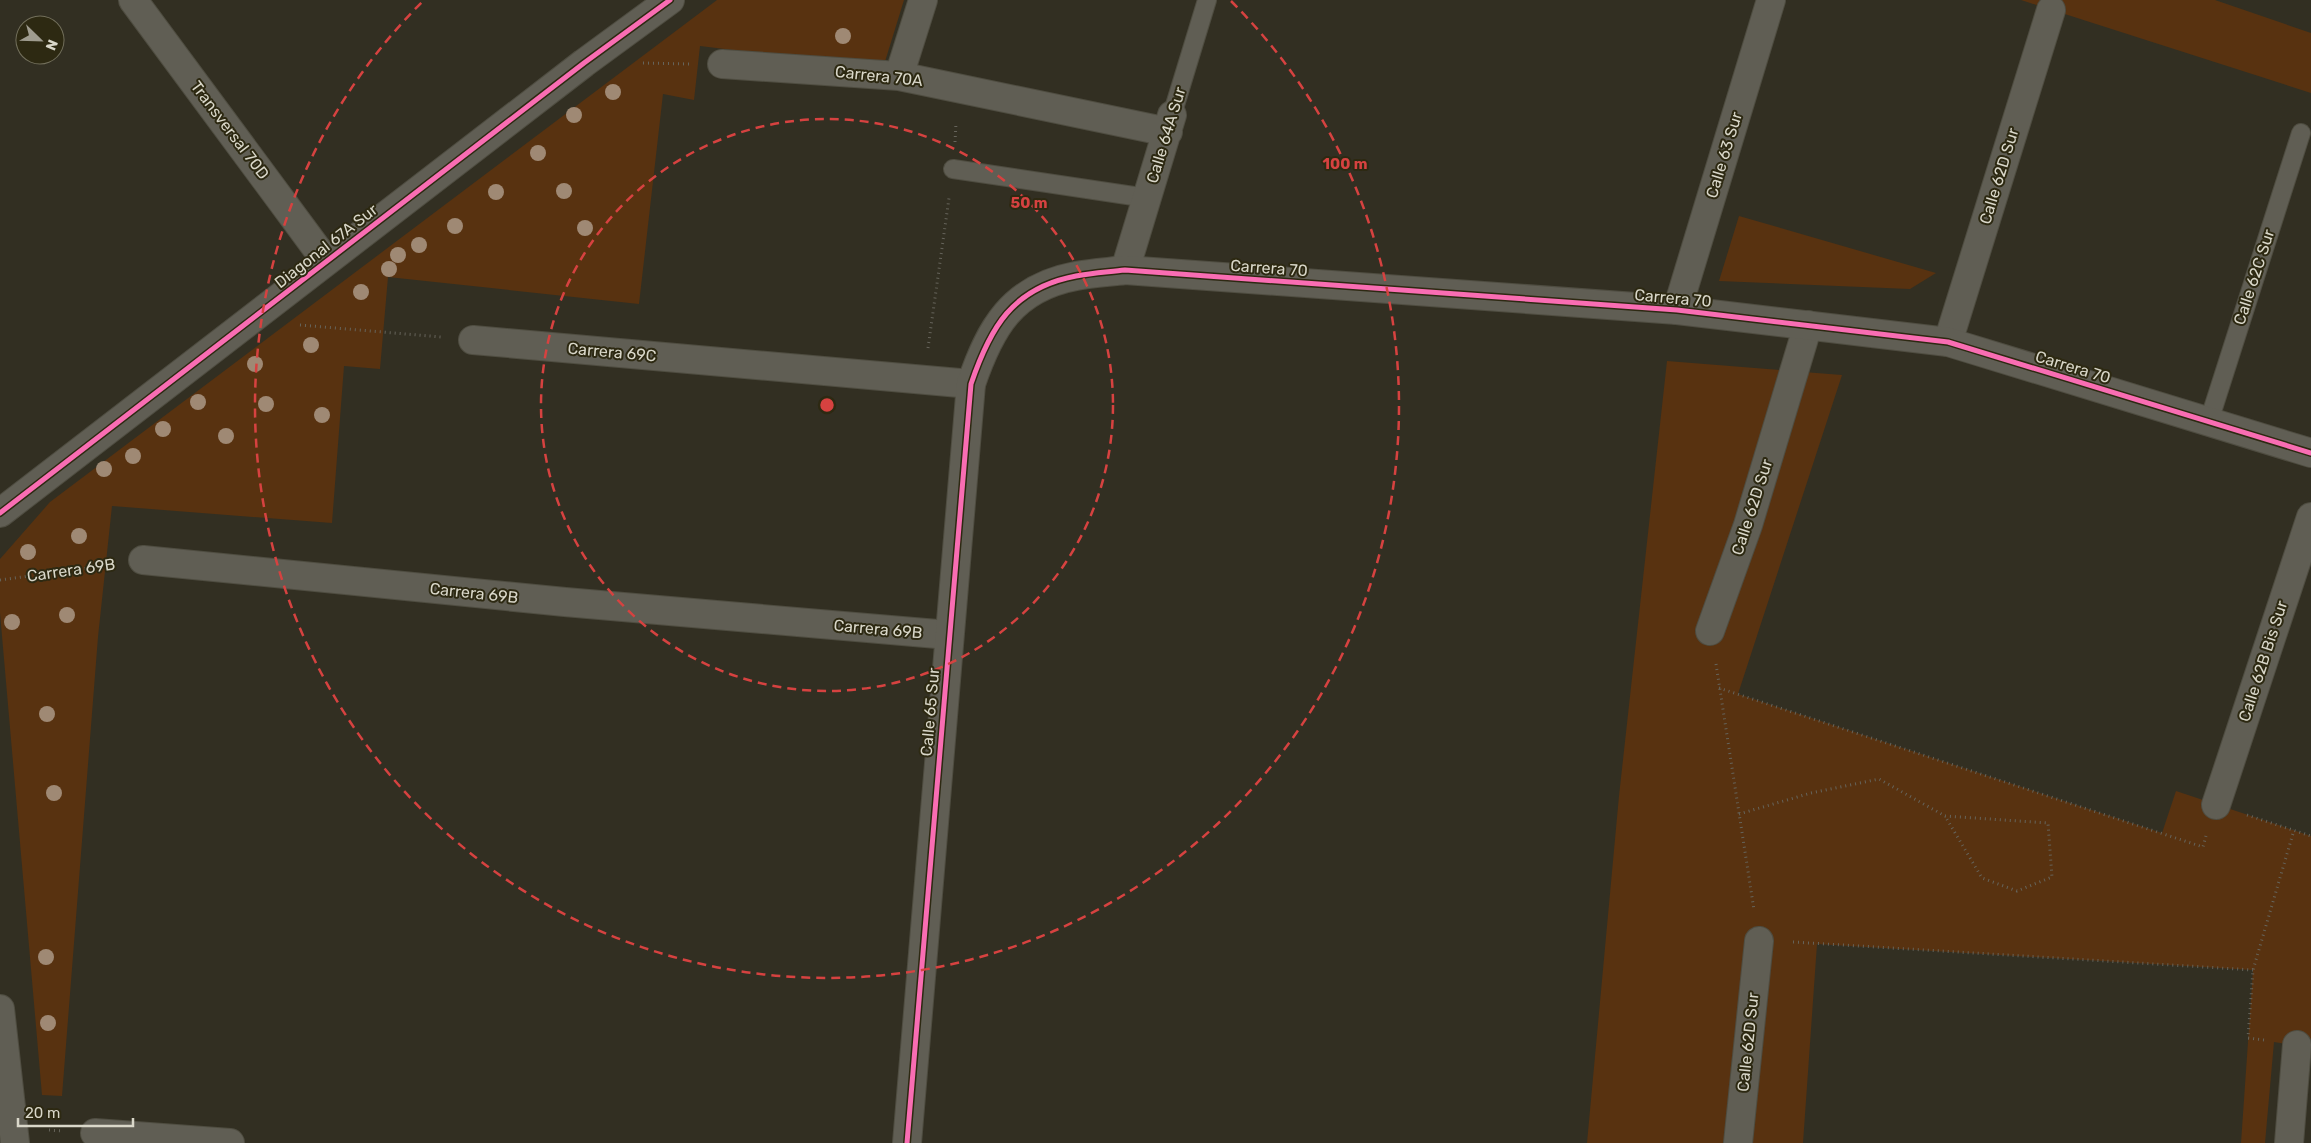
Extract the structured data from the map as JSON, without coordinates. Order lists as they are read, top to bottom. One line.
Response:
{"streets":{"street":["Carrera 70A","Transversal 70D","Calle 64A Sur","Calle 63 Sur","Calle 62D Sur","Diagonal 67A Sur","Carrera 70","Carrera 69C","Carrera 69B","Calle 62B Bis Sur","Calle 65 Sur"],"lane":["Calle 62C Sur"]},"crossings":[["Carrera 70A","Calle 64A Sur"],["Transversal 70D","Diagonal 67A Sur"],["Calle 64A Sur","Carrera 70"],["Calle 63 Sur","Carrera 70"],["Calle 62D Sur","Carrera 70"],["Carrera 70","Calle 62C Sur"],["Carrera 70","Calle 65 Sur"],["Carrera 69C","Calle 65 Sur"],["Carrera 69B","Calle 65 Sur"]],"scale_bar":"20 m","north":"bottom right","rings":["100 m","50 m"]}
